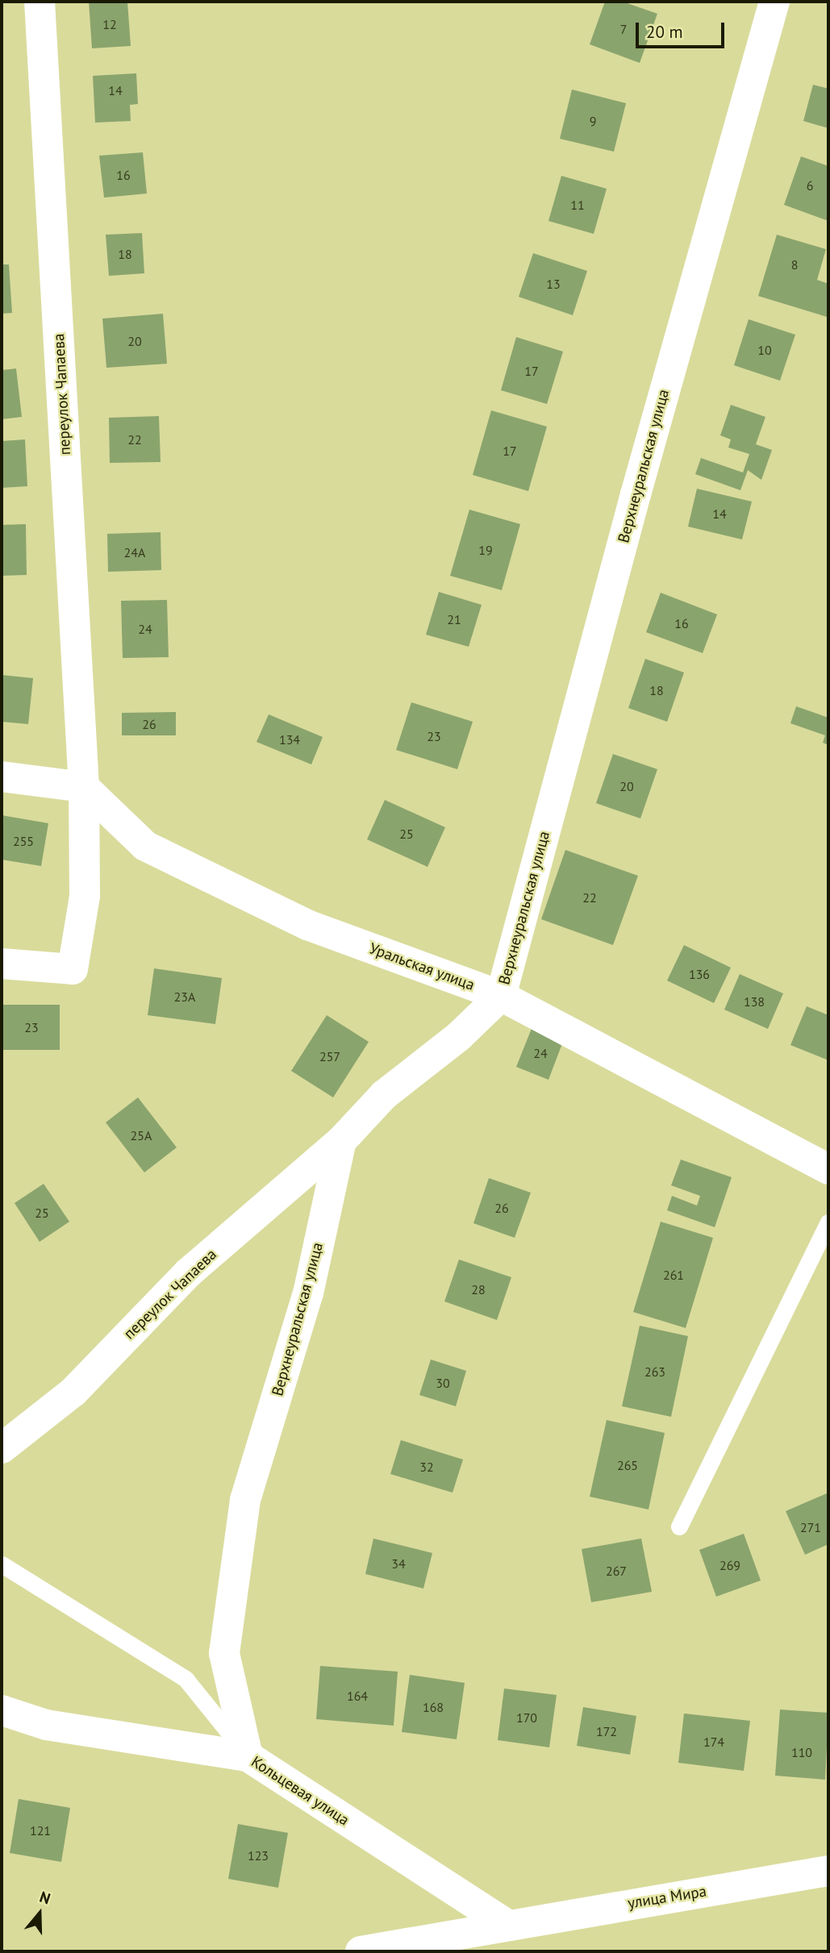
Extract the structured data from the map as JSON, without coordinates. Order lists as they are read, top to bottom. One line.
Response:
{"streets":{"street":["переулок Чапаева","Верхнеуральская улица","Уральская улица","Кольцевая улица","улица Мира"]},"crossings":[["переулок Чапаева","Верхнеуральская улица"],["переулок Чапаева","Уральская улица"],["Верхнеуральская улица","Уральская улица"],["Верхнеуральская улица","Кольцевая улица"],["Кольцевая улица","улица Мира"]],"house_numbers":["12","7","14","9","16","6","11","18","8","13","20","10","17","22","17","14","19","24А","21","16","24","18","26","23","134","20","25","255","22","136","23А","138","23","24","257","25А","26","25","261","28","263","30","265","32","271","34","269","267","164","168","170","172","174","110","121","123"],"scale_bar":"20 m","north":"top"}
